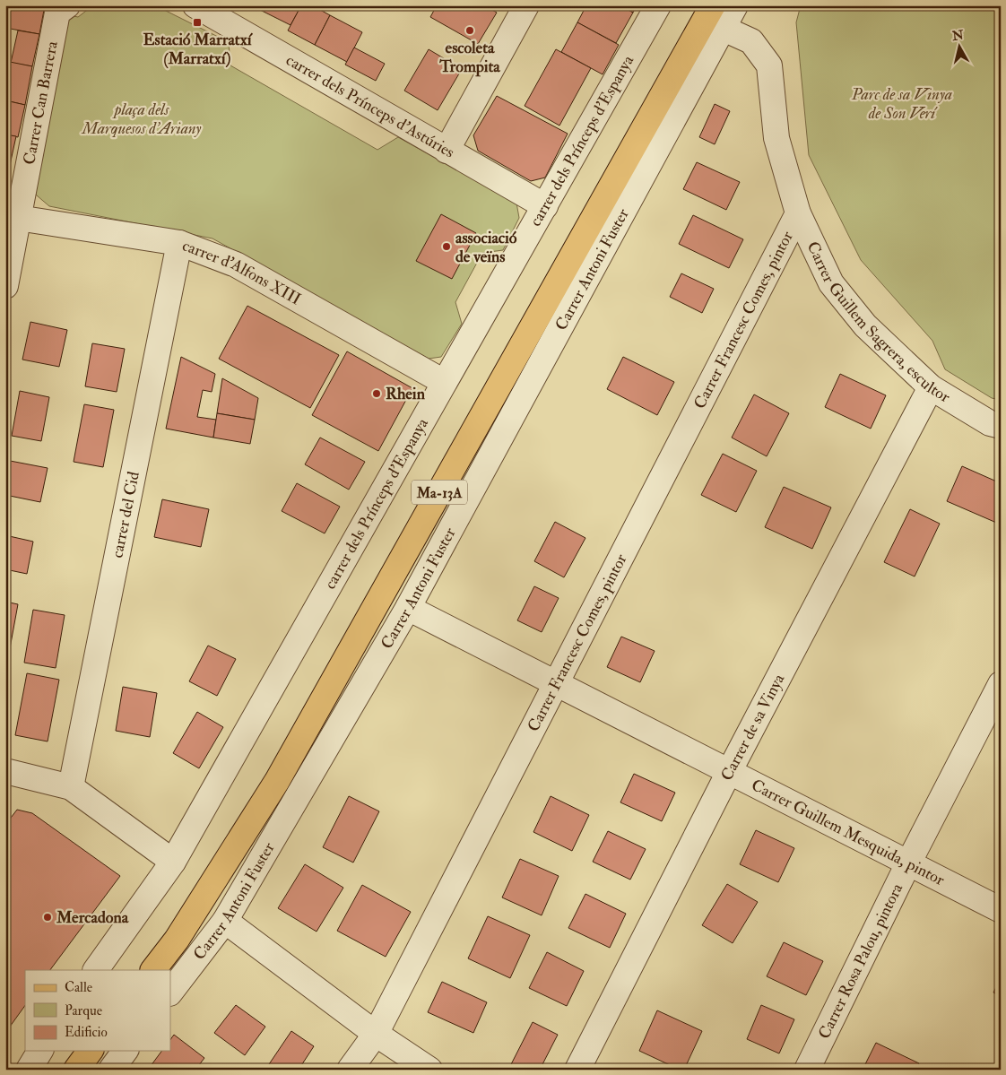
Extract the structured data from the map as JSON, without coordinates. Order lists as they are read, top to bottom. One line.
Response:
{"streets":{"main road":["Ma-13A"],"street":["Carrer Can Barrera","carrer dels Prínceps d'Astúries","carrer dels Prínceps d'Espanya","Carrer Antoni Fuster","carrer d'Alfons XIII","Carrer Guillem Sagrera, escultor","Carrer Francesc Comes, pintor","carrer del Cid","Carrer de sa Vinya","Carrer Guillem Mesquida, pintor","Carrer Rosa Palou, pintora"]},"crossings":[["Carrer Can Barrera","carrer d'Alfons XIII"],["carrer dels Prínceps d'Astúries","carrer dels Prínceps d'Espanya"],["carrer dels Prínceps d'Espanya","carrer d'Alfons XIII"],["Carrer Antoni Fuster","Carrer Guillem Sagrera, escultor"],["Carrer Antoni Fuster","Carrer Guillem Mesquida, pintor"],["carrer d'Alfons XIII","carrer del Cid"],["Carrer Guillem Sagrera, escultor","Carrer Francesc Comes, pintor"],["Carrer Guillem Sagrera, escultor","Carrer de sa Vinya"],["Carrer Francesc Comes, pintor","Carrer Guillem Mesquida, pintor"],["Carrer de sa Vinya","Carrer Guillem Mesquida, pintor"],["Carrer Guillem Mesquida, pintor","Carrer Rosa Palou, pintora"]],"parks":["Parc de sa Vinya de Son Verí","plaça dels Marquesos d'Ariany"],"places":{"transit":["Estació Marratxí (Marratxí)"],"other":["escoleta Trompita","associació de veïns","Rhein","Mercadona"]},"legend":["Calle","Parque","Edificio"],"north":"top"}
